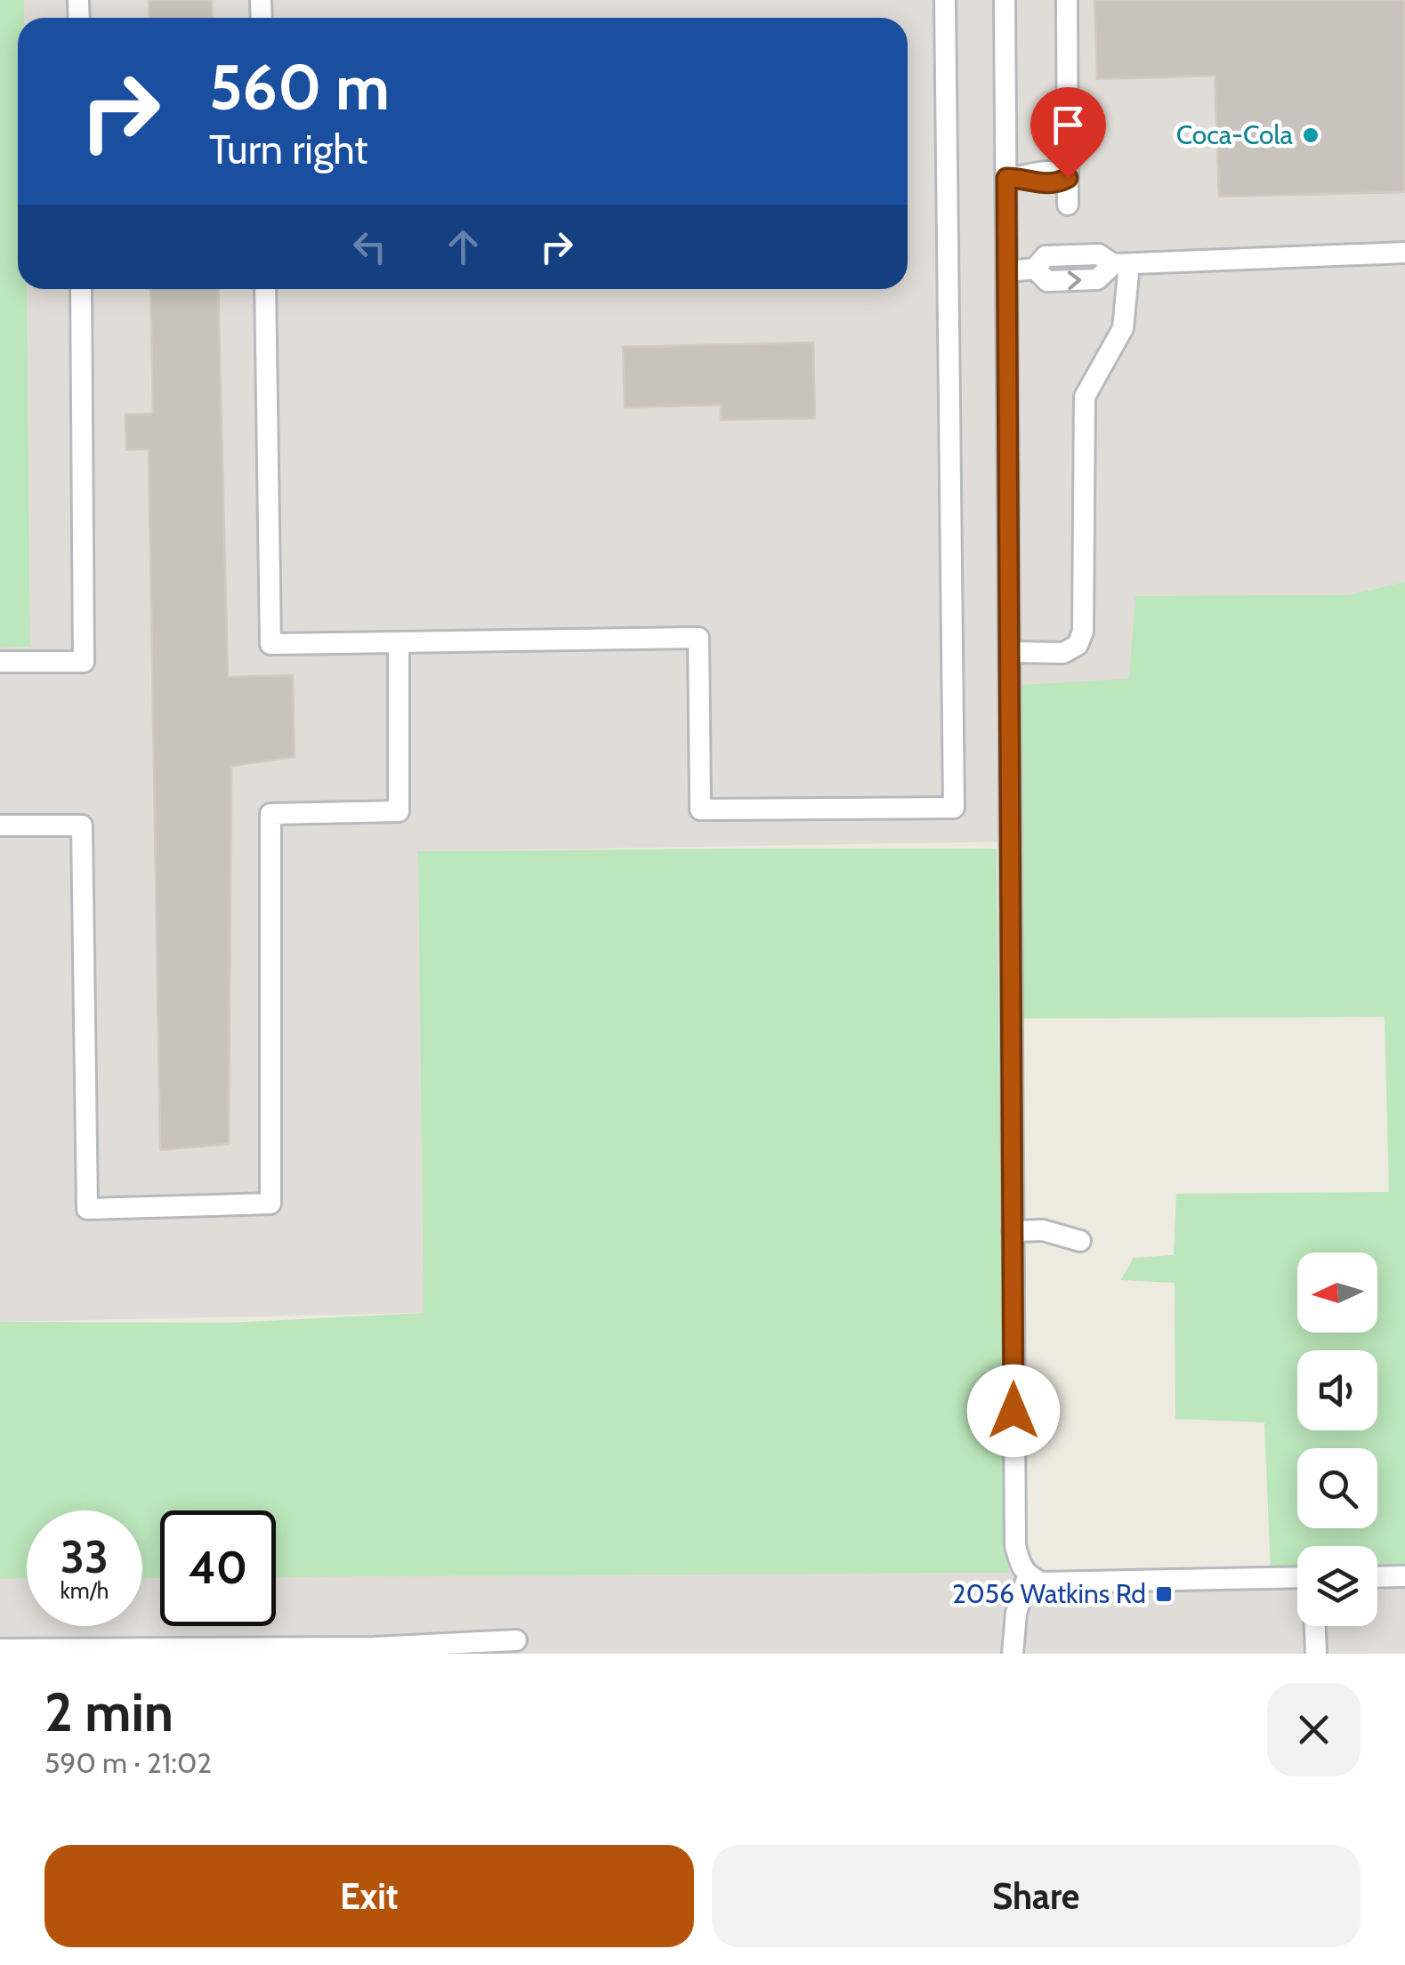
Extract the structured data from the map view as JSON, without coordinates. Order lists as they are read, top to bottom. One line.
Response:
{"places":{"other":["Coca-Cola"],"transit":["2056 Watkins Rd"]},"north":"left","page":{"turn":["560 m","Turn right"],"speed":"33 km/h","limit":"40","heading":["2 min","590 m · 21:02"],"buttons":["Exit","Share"]}}
